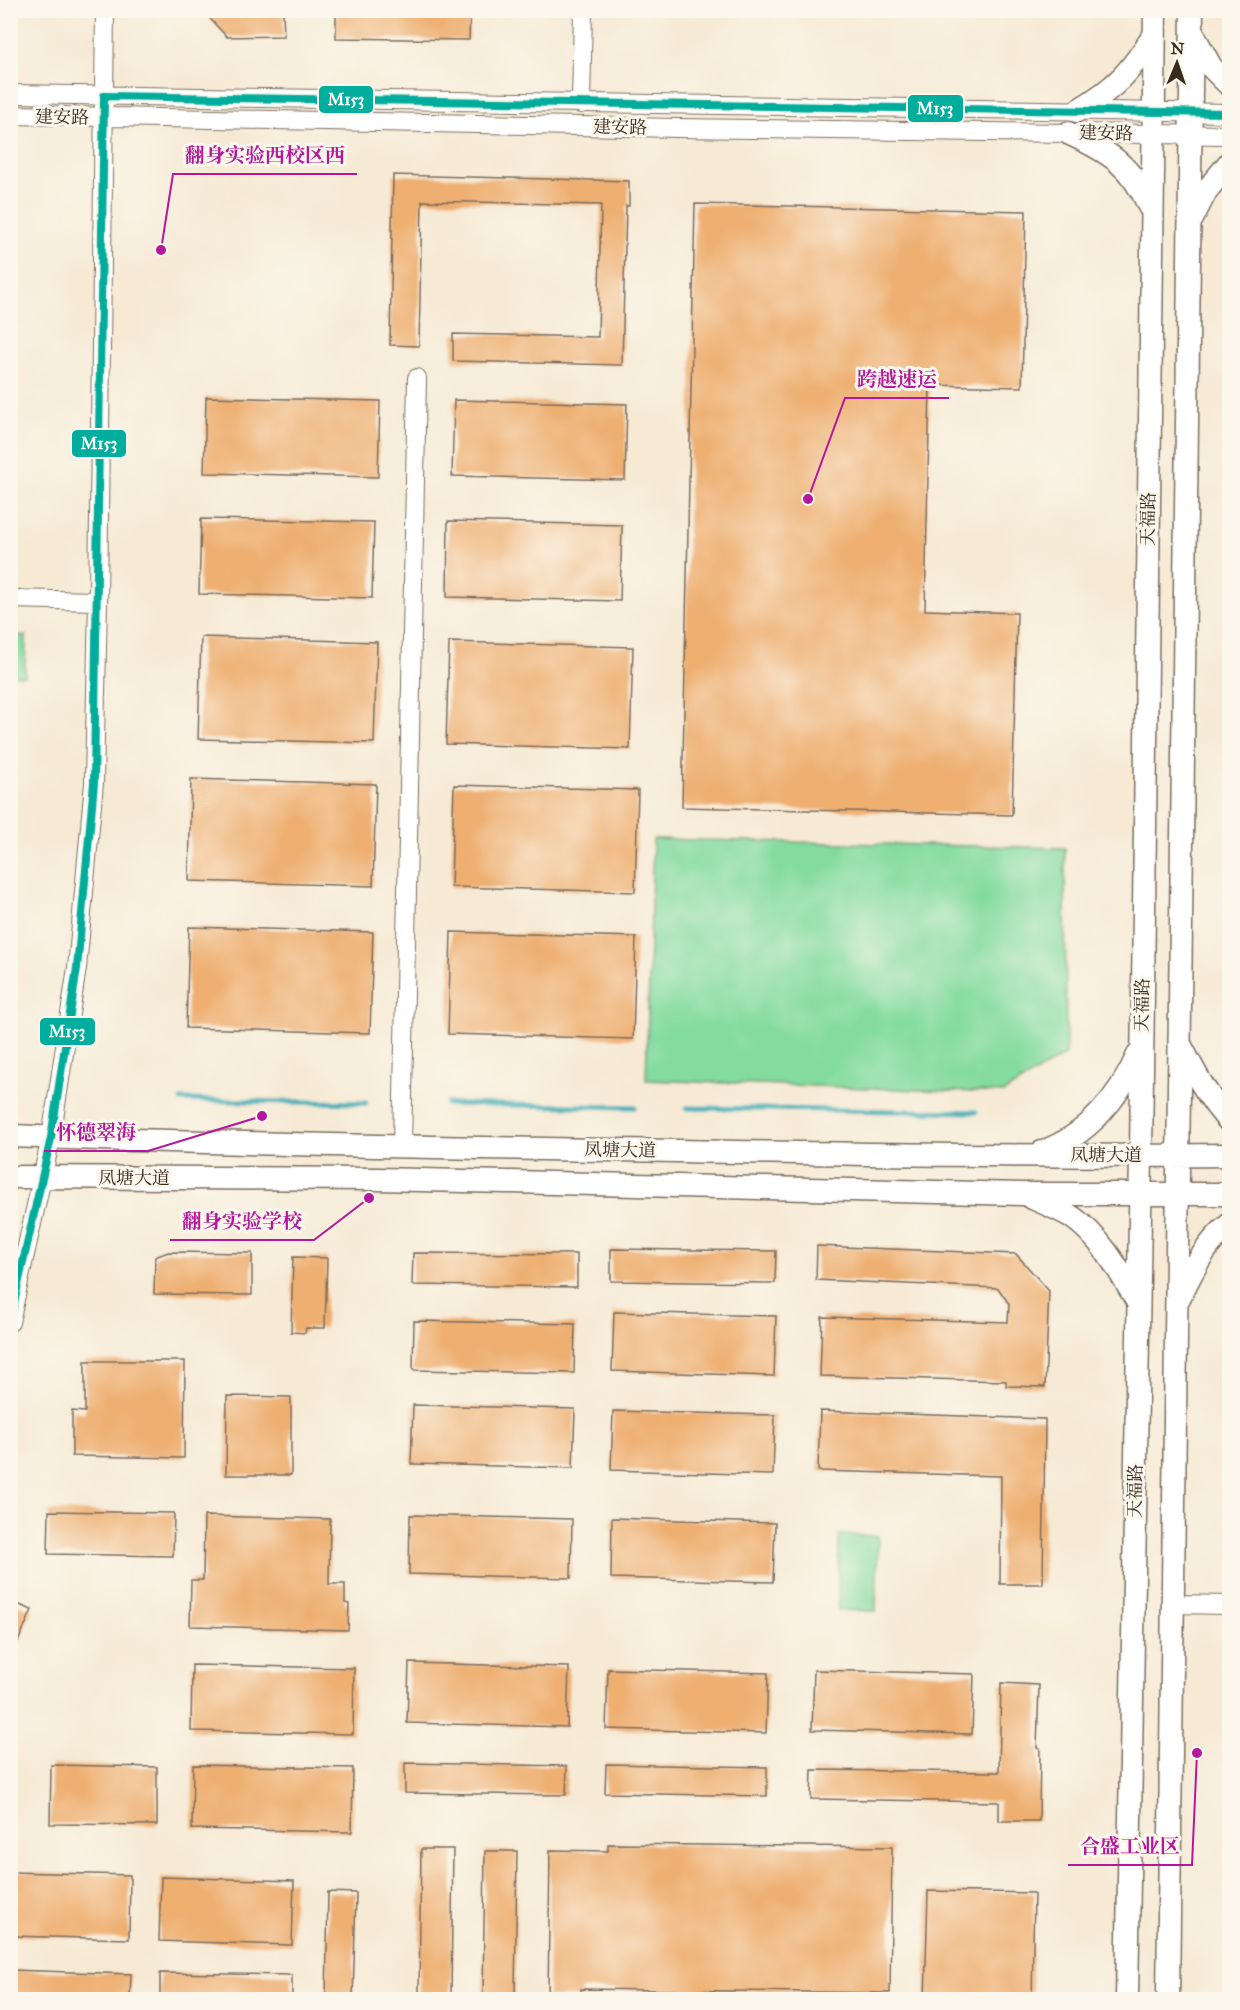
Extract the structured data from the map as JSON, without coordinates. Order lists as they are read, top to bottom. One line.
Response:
{"streets":{"main road":["天福路","凤塘大道"],"street":["建安路"]},"crossings":[["建安路","天福路"],["天福路","凤塘大道"]],"places":["翻身实验西校区西","跨越速运","怀德翠海","翻身实验学校","合盛工业区"],"lines":["transit line M153"],"north":"top"}
